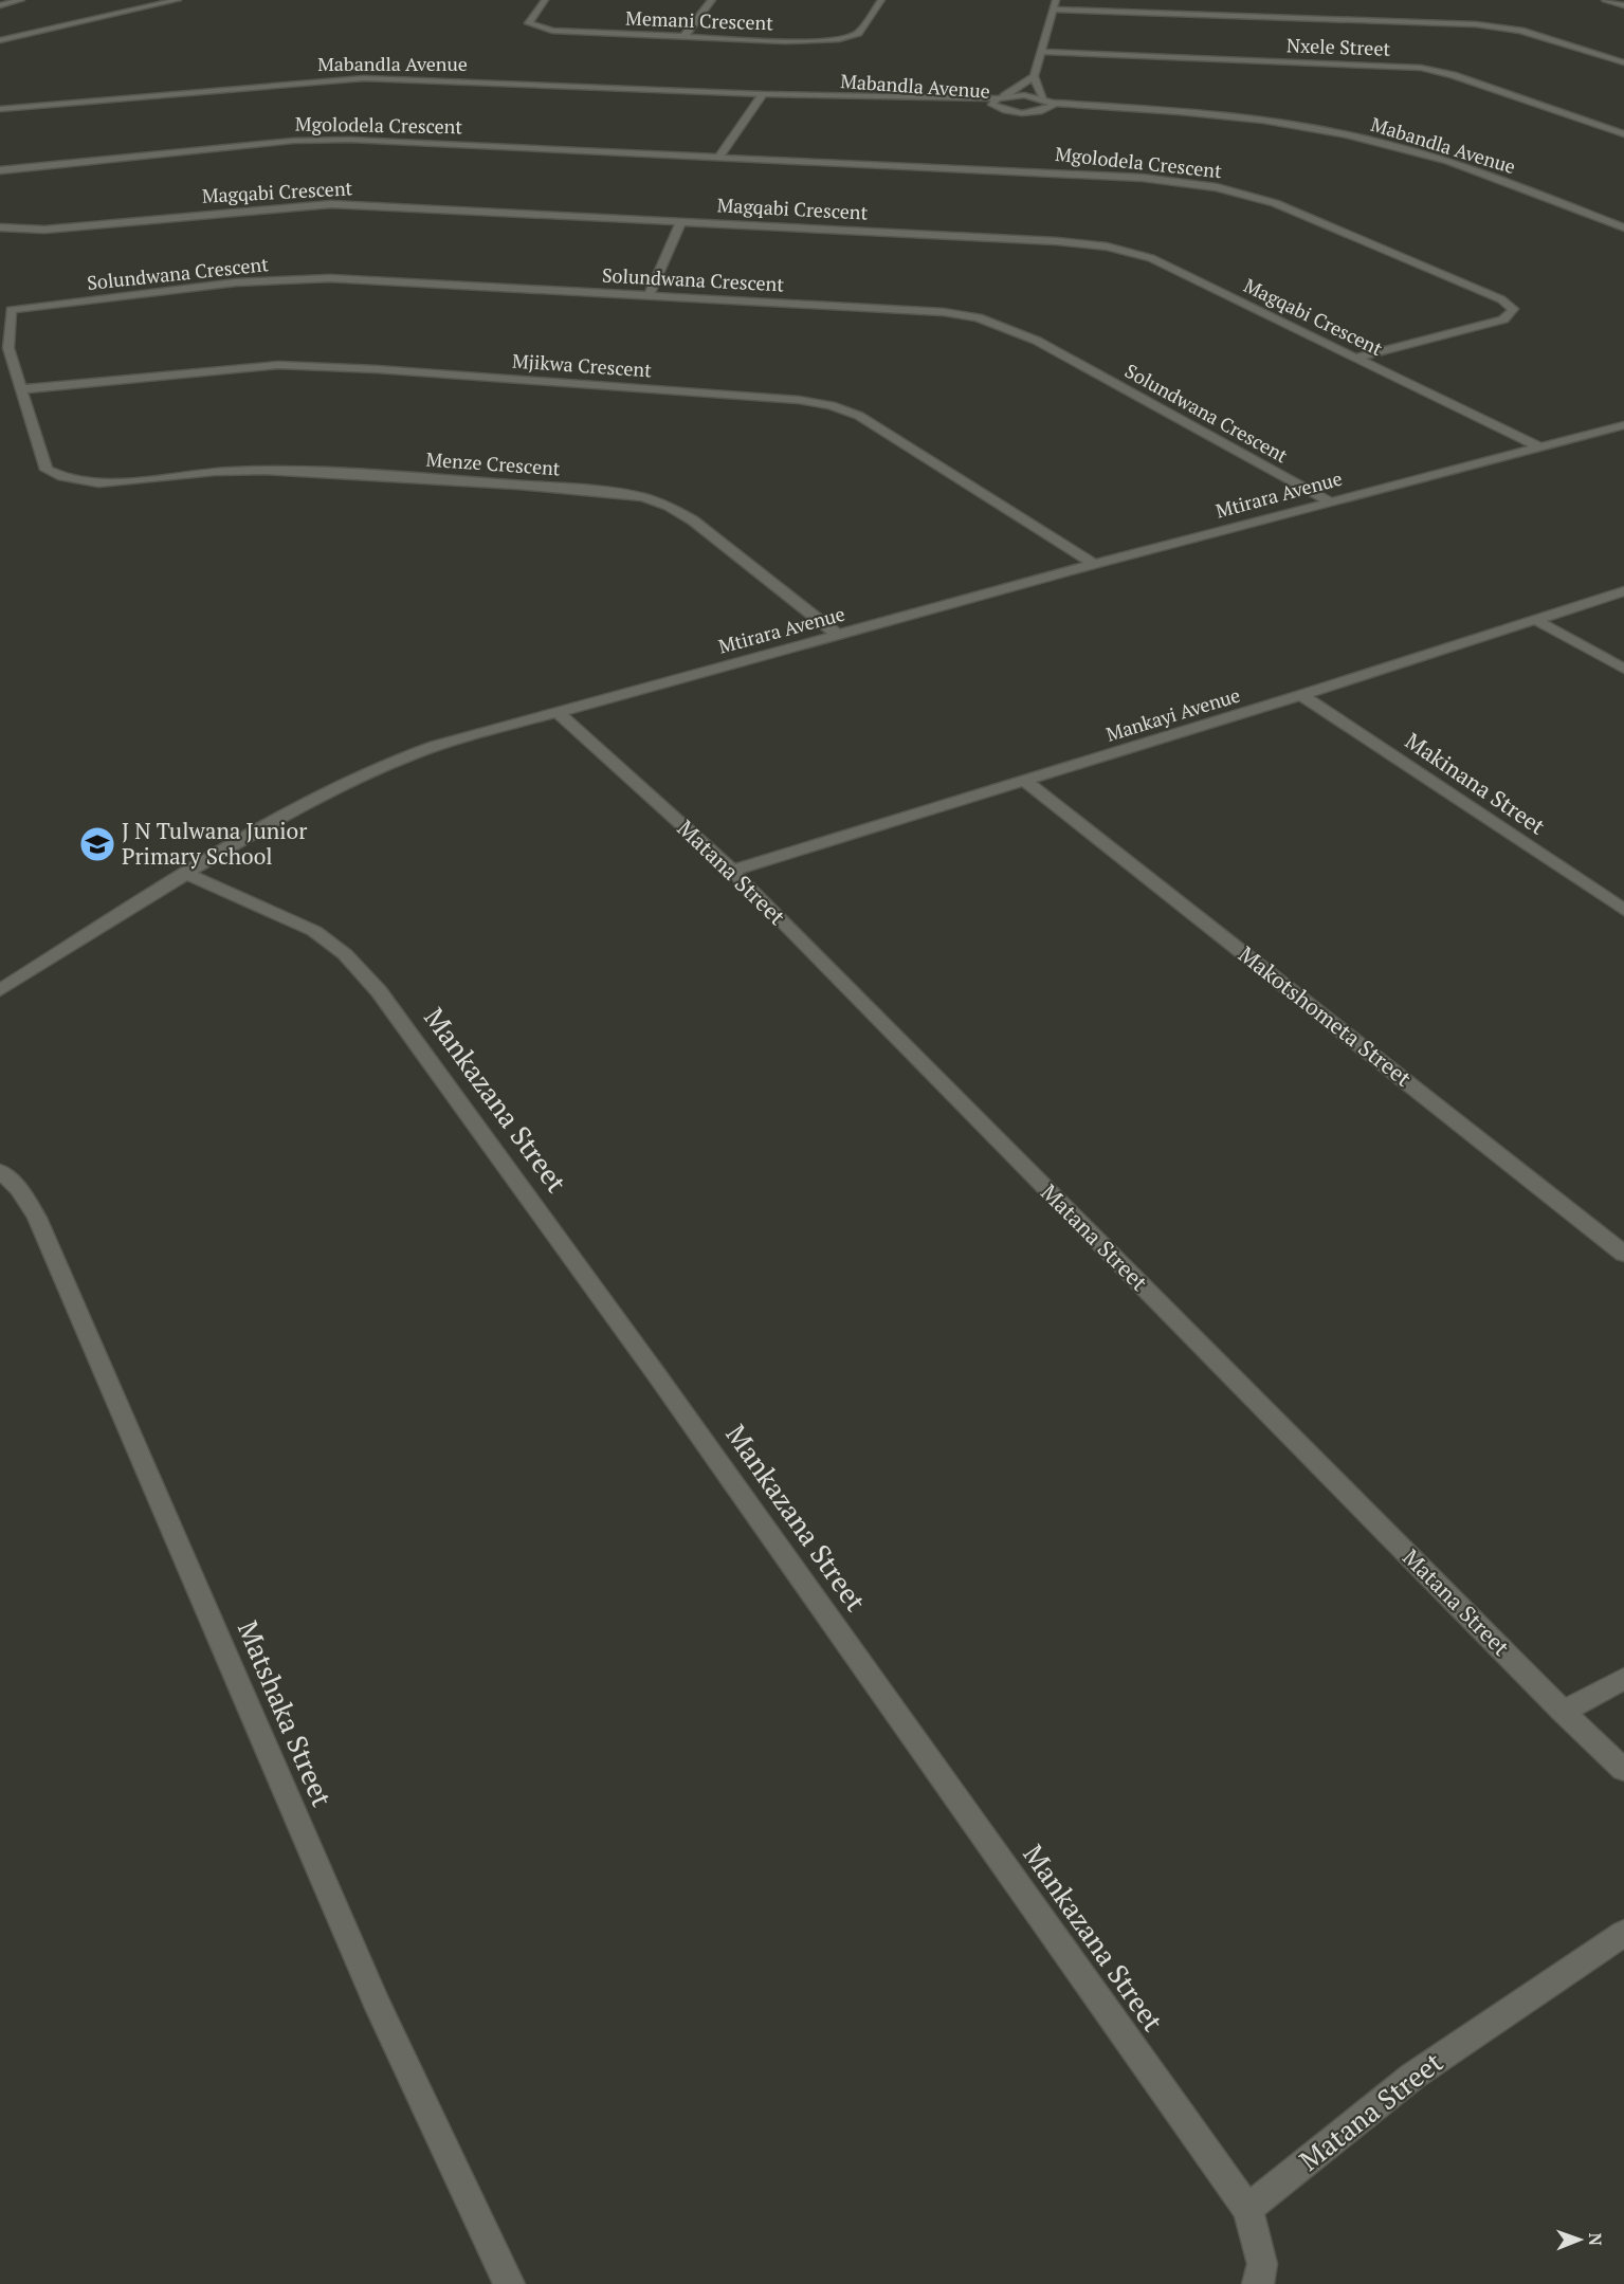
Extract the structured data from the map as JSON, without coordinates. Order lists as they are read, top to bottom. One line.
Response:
{"streets":{"street":["Memani Crescent","Nxele Street","Mabandla Avenue","Mgolodela Crescent","Magqabi Crescent","Solundwana Crescent","Mjikwa Crescent","Menze Crescent","Mtirara Avenue","Mankayi Avenue","Makinana Street","Matana Street","Makotshometa Street","Mankazana Street","Matshaka Street"]},"crossings":[["Mgolodela Crescent","Magqabi Crescent"],["Magqabi Crescent","Mtirara Avenue"],["Solundwana Crescent","Mjikwa Crescent"],["Solundwana Crescent","Menze Crescent"],["Solundwana Crescent","Mtirara Avenue"],["Mjikwa Crescent","Menze Crescent"],["Mjikwa Crescent","Mtirara Avenue"],["Menze Crescent","Mtirara Avenue"],["Mtirara Avenue","Matana Street"],["Mtirara Avenue","Mankazana Street"],["Mankayi Avenue","Makinana Street"],["Mankayi Avenue","Matana Street"],["Mankayi Avenue","Makotshometa Street"],["Matana Street","Mankazana Street"]],"places":{"school or university":["J N Tulwana Junior Primary School"]},"north":"right"}
